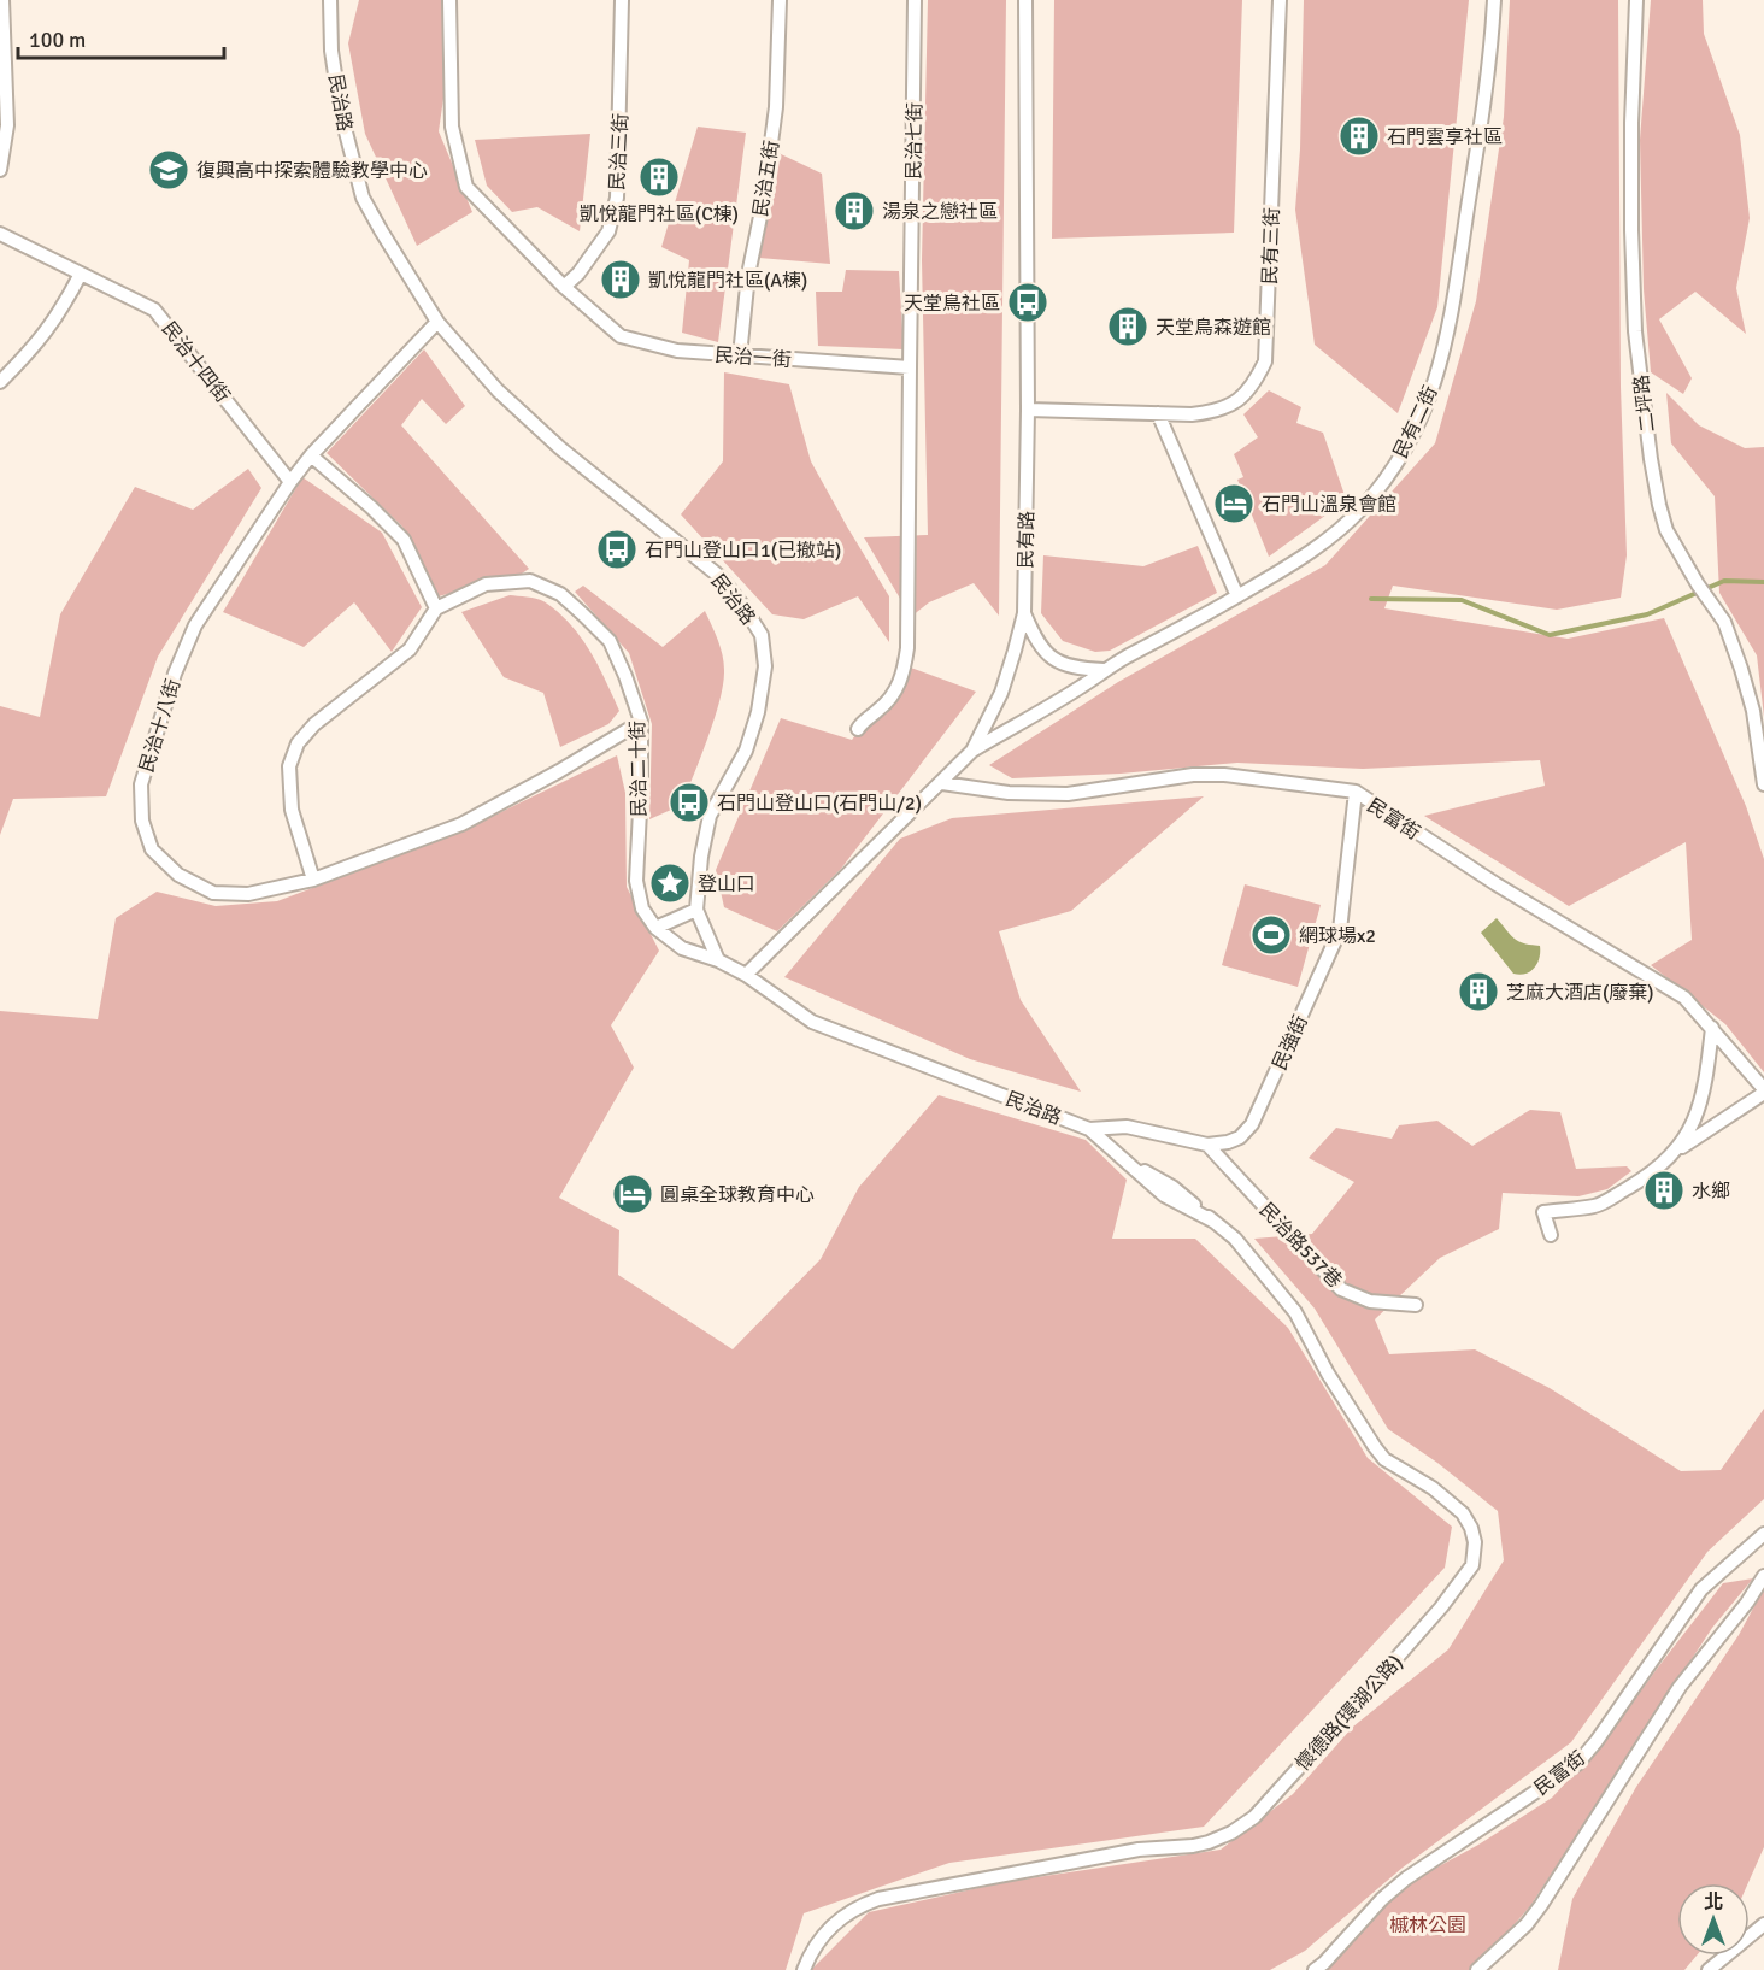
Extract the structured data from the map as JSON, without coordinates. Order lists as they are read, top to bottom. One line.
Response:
{"streets":{"street":["民治路","民治七街","民治三街","民治五街","民有三街","民治一街","民治十四街","二坪路","民有二街","民有路","民治十八街","民治二十街","民富街","民強街","民治路537巷","懷德路(環湖公路)"]},"crossings":[["民治路","民有路"],["民治路","民治十八街"],["民治路","民治二十街"],["民治路","民強街"],["民治路","懷德路(環湖公路)"],["民治七街","民治一街"],["民治三街","民治一街"],["民治五街","民治一街"],["民有三街","民有路"],["民治十四街","民治十八街"],["民有二街","民有路"],["民有路","民富街"],["民治十八街","民治二十街"],["民富街","民強街"],["民強街","民治路537巷"],["民強街","懷德路(環湖公路)"]],"parks":["槭林公園"],"places":{"building":["石門雲享社區","凱悅龍門社區(C棟)","湯泉之戀社區","凱悅龍門社區(A棟)","天堂鳥森遊館","芝麻大酒店(廢棄)","水鄉"],"school or university":["復興高中探索體驗教學中心"],"bus stop":["天堂鳥社區","石門山登山口1(已撤站)","石門山登山口(石門山/2)"],"hotel":["石門山溫泉會館","圓桌全球教育中心"],"place":["登山口"],"sports":["網球場x2"]},"scale_bar":"100 m","north":"top"}
